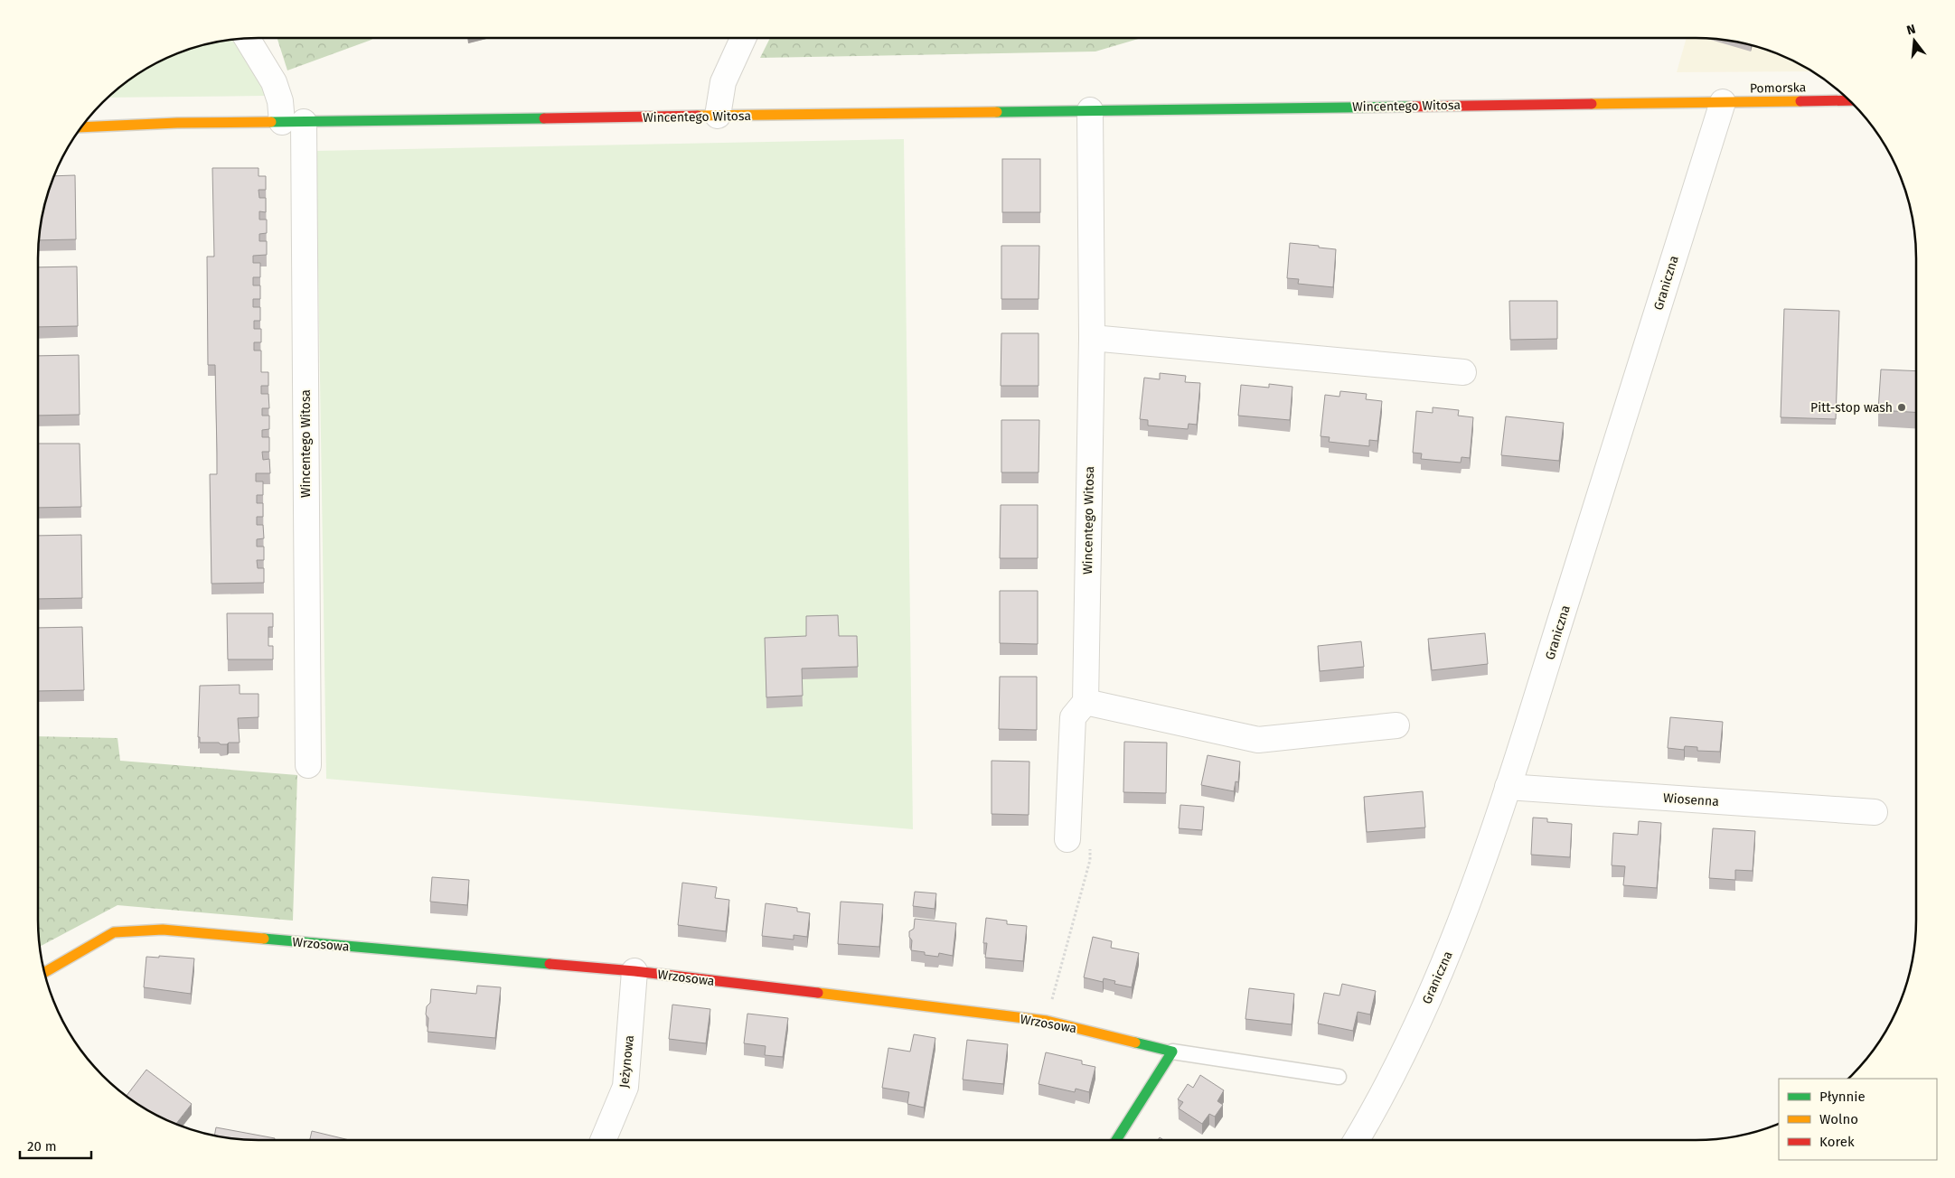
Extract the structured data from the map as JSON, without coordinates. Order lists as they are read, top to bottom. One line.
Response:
{"streets":{"street":["Pomorska","Wincentego Witosa","Graniczna","Wiosenna","Wrzosowa","Jeżynowa"]},"crossings":[["Pomorska","Wincentego Witosa"],["Pomorska","Graniczna"],["Wincentego Witosa","Graniczna"],["Graniczna","Wiosenna"],["Wrzosowa","Jeżynowa"]],"places":["Pitt-stop wash"],"legend":["Płynnie","Wolno","Korek"],"scale_bar":"20 m","north":"top"}
